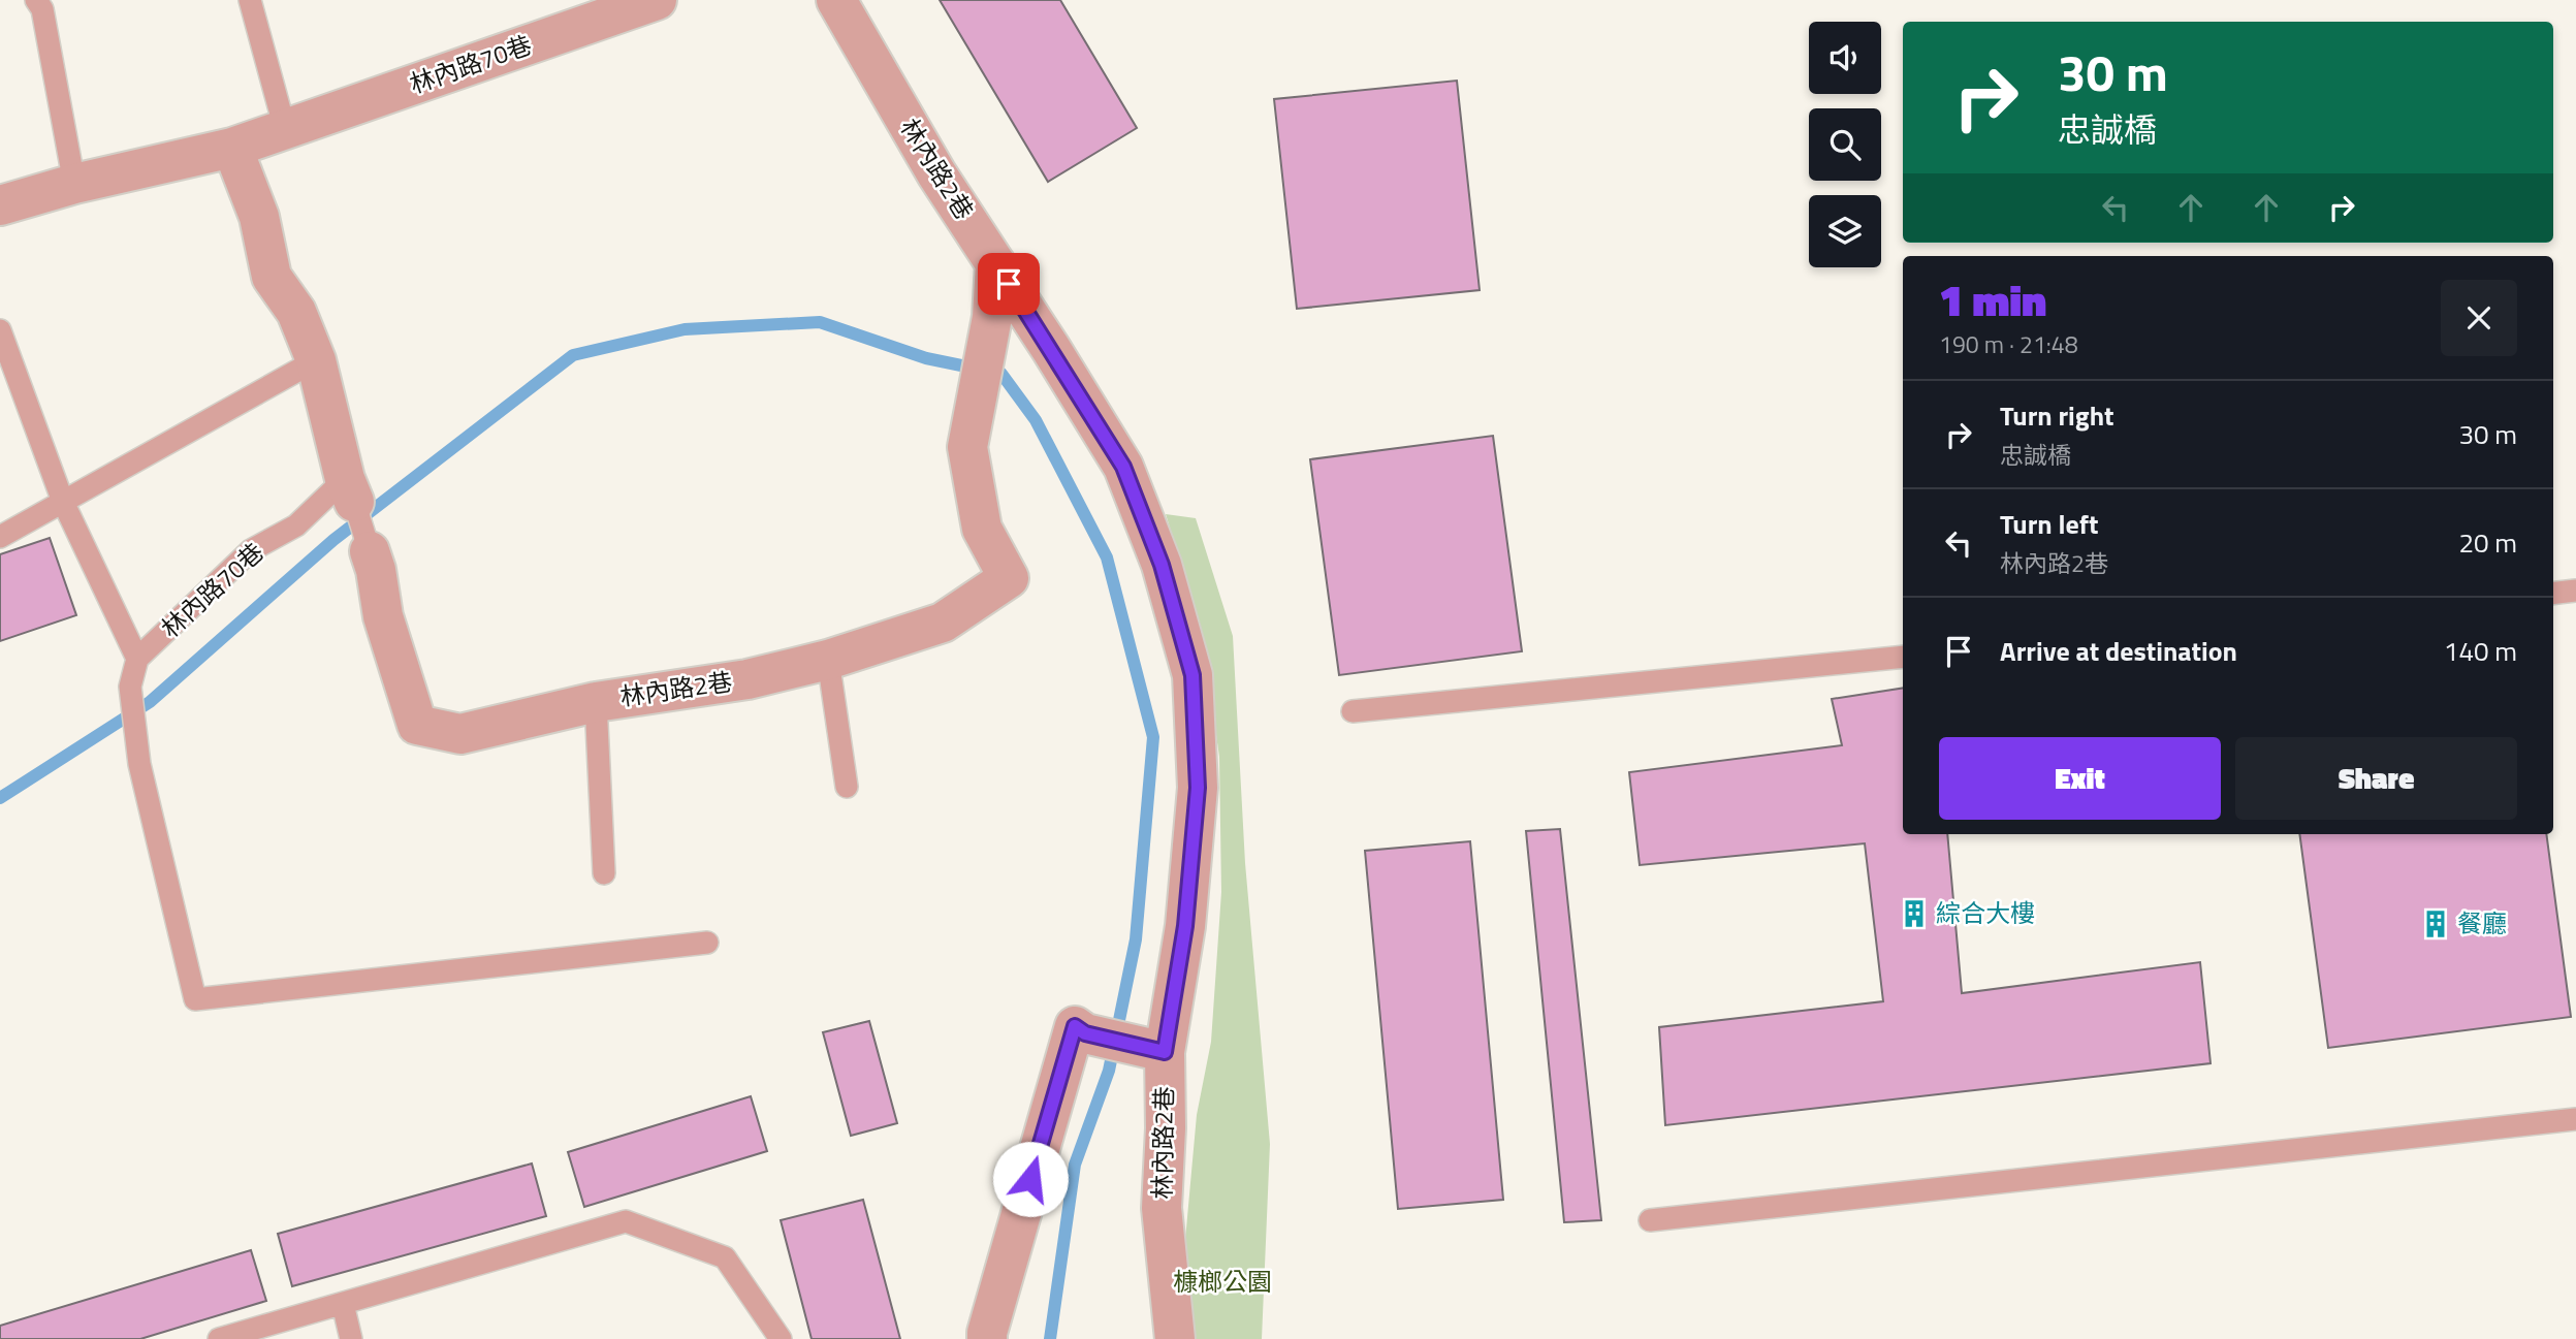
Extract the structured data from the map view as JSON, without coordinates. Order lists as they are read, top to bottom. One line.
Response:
{"streets":{"street":["林內路70巷","林內路2巷"]},"parks":["槺榔公園"],"places":{"building":["綜合大樓","餐廳"]},"page":{"turn":["30 m","忠誠橋"],"heading":["1 min","190 m · 21:48"],"list":[{"name":"Turn right","note":"忠誠橋","value":"30 m"},{"name":"Turn left","note":"林內路2巷","value":"20 m"},{"name":"Arrive at destination","value":"140 m"}],"buttons":["Exit","Share"]}}
